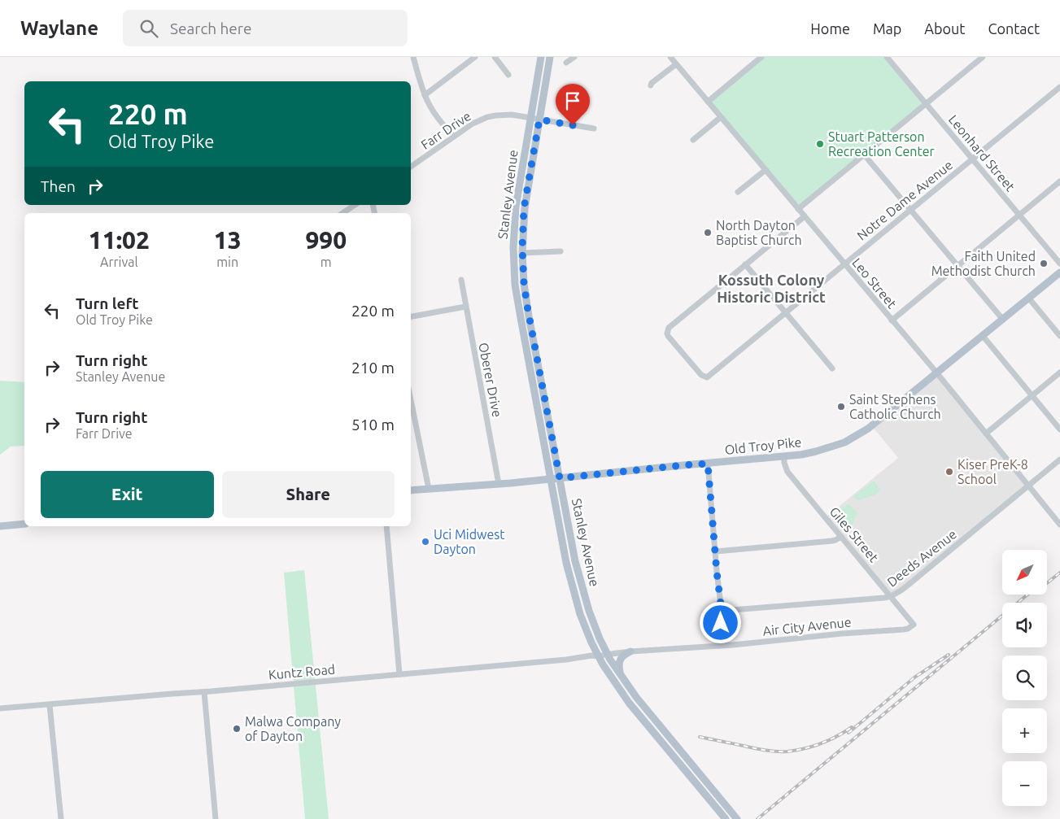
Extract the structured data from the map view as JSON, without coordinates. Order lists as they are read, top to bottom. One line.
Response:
{"streets":{"main road":["Stanley Avenue","Old Troy Pike"],"street":["Farr Drive","Leonhard Street","Notre Dame Avenue","Leo Street","Oberer Drive","Giles Street","Deeds Avenue","Air City Avenue","Kuntz Road"]},"crossings":[["Farr Drive","Stanley Avenue"],["Leonhard Street","Notre Dame Avenue"],["Stanley Avenue","Old Troy Pike"],["Stanley Avenue","Air City Avenue"],["Stanley Avenue","Kuntz Road"],["Notre Dame Avenue","Leo Street"],["Leo Street","Old Troy Pike"],["Leo Street","Deeds Avenue"],["Oberer Drive","Old Troy Pike"],["Old Troy Pike","Giles Street"],["Giles Street","Deeds Avenue"],["Giles Street","Air City Avenue"],["Air City Avenue","Kuntz Road"]],"districts":["Kossuth Colony Historic District"],"places":["Stuart Patterson Recreation Center","North Dayton Baptist Church","Faith United Methodist Church","Saint Stephens Catholic Church","Kiser PreK-8 School","Uci Midwest Dayton","Malwa Company of Dayton"],"north":"bottom left","page":{"header":"Waylane","search":"Search here","nav":["Home","Map","About","Contact"],"turn":["220 m","Old Troy Pike"],"then":"Then","eta":["11:02","Arrival","13","min","990","m"],"list":[{"name":"Turn left","note":"Old Troy Pike","value":"220 m"},{"name":"Turn right","note":"Stanley Avenue","value":"210 m"},{"name":"Turn right","note":"Farr Drive","value":"510 m"}],"buttons":["Exit","Share"],"map_buttons":["+","−"]}}
